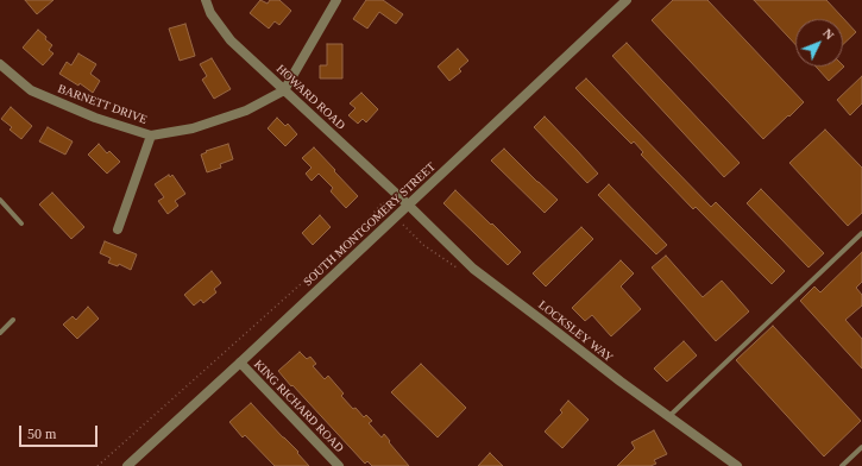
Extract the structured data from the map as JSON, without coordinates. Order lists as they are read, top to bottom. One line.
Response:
{"streets":{"street":["HOWARD ROAD","BARNETT DRIVE","SOUTH MONTGOMERY STREET","LOCKSLEY WAY","KING RICHARD ROAD"]},"crossings":[["HOWARD ROAD","BARNETT DRIVE"],["HOWARD ROAD","SOUTH MONTGOMERY STREET"],["HOWARD ROAD","LOCKSLEY WAY"],["SOUTH MONTGOMERY STREET","LOCKSLEY WAY"],["SOUTH MONTGOMERY STREET","KING RICHARD ROAD"]],"scale_bar":"50 m","north":"top right"}
